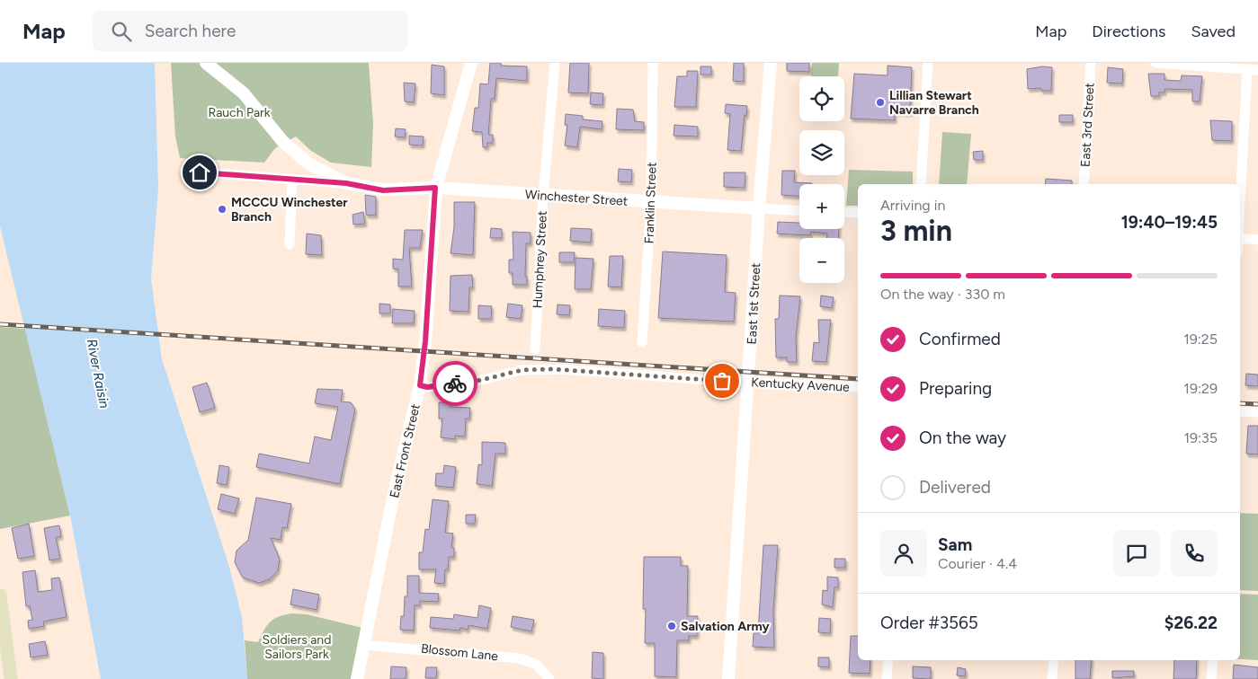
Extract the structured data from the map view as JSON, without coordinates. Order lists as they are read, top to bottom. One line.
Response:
{"streets":{"street":["East 3rd Street","Winchester Street","Franklin Street","Humphrey Street","East 1st Street","Kentucky Avenue","East Front Street","Blossom Lane"]},"crossings":[["Winchester Street","Franklin Street"],["Winchester Street","Humphrey Street"],["Winchester Street","East 1st Street"],["Winchester Street","East Front Street"],["East 1st Street","Kentucky Avenue"],["Kentucky Avenue","East Front Street"],["East Front Street","Blossom Lane"]],"water":["River Raisin"],"parks":["Rauch Park","Soldiers and Sailors Park"],"places":["Lillian Stewart Navarre Branch","MCCCU Winchester Branch","Salvation Army"],"page":{"header":"Map","search":"Search here","nav":["Map","Directions","Saved"],"map_buttons":["+","−"],"heading":["3 min","Arriving in","19:40–19:45"],"panel":["Sam","Courier · 4.4","Order #3565","$26.22"],"bar":"On the way · 330 m","list":[["Confirmed","19:25"],["Preparing","19:29"],["On the way","19:35"],"Delivered"]}}
